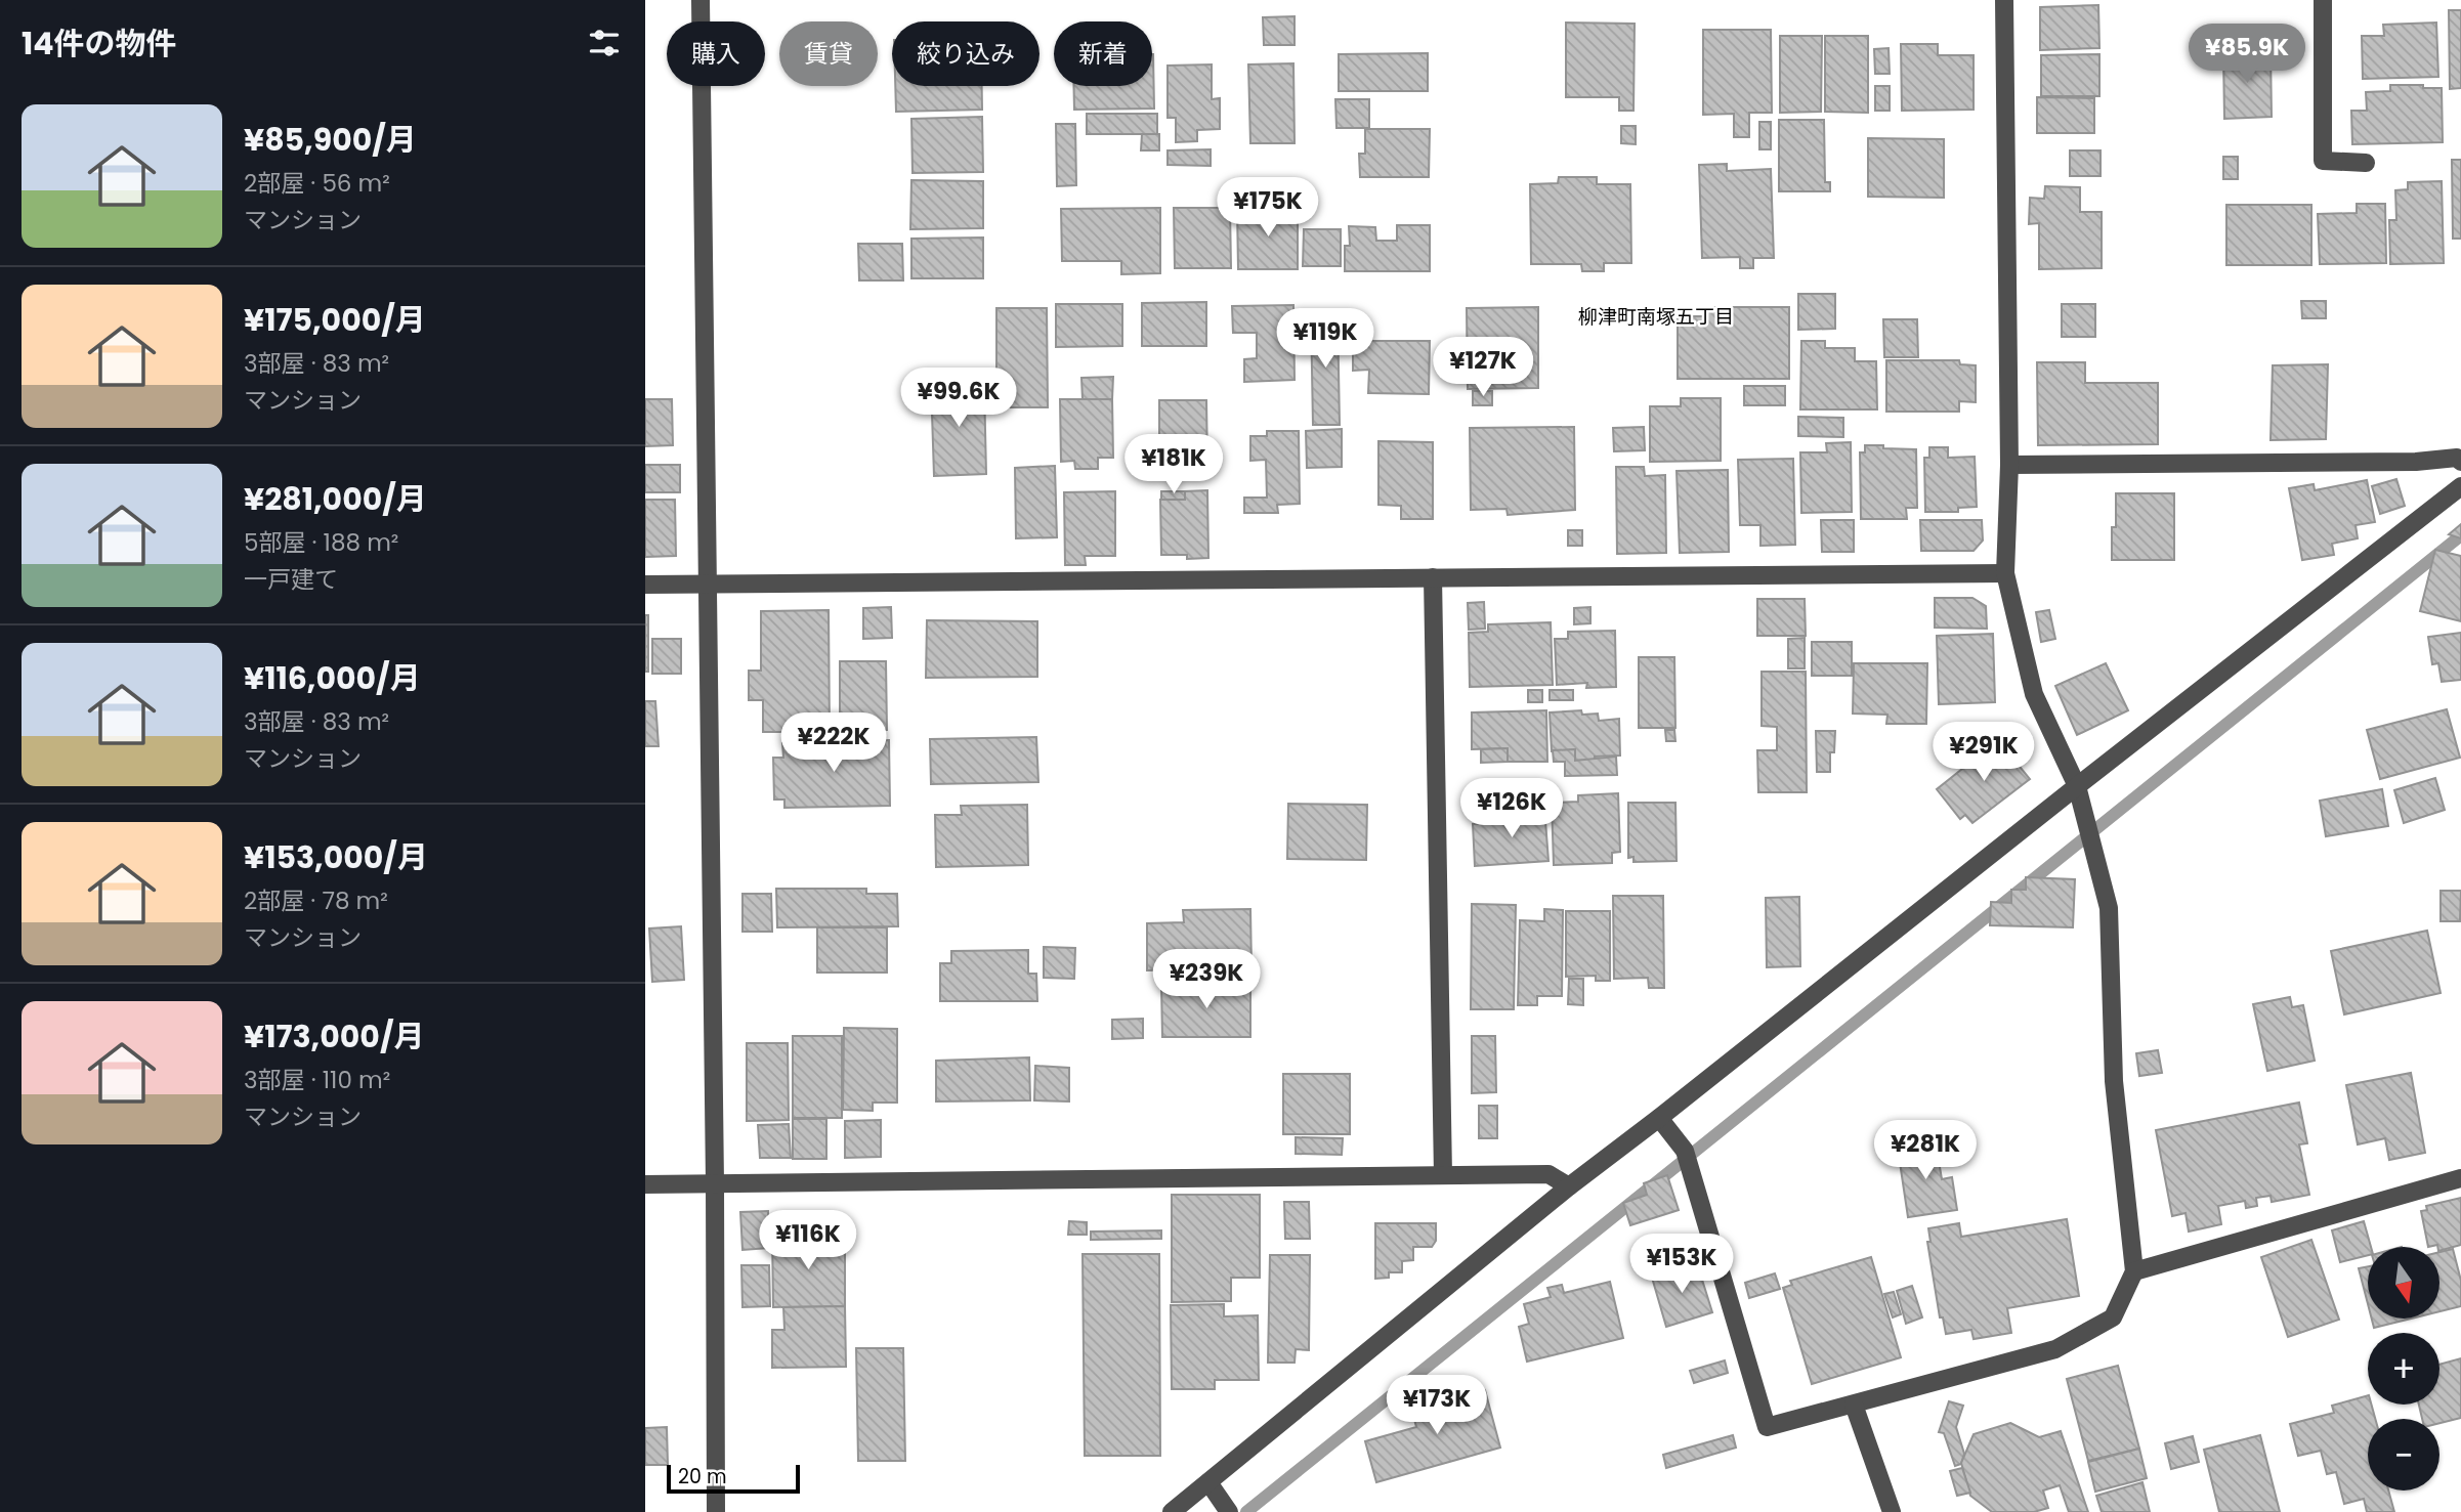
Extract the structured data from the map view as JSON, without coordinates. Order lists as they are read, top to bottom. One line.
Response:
{"districts":["柳津町南塚五丁目"],"scale_bar":"20 m","north":"bottom","page":{"heading":"14件の物件","chip":["購入","賃貸","絞り込み","新着"],"price":["¥85.9K","¥175K","¥119K","¥127K","¥99.6K","¥181K","¥222K","¥291K","¥126K","¥239K","¥281K","¥116K","¥153K","¥173K"],"list":[{"name":"¥85,900/月","note":"2部屋 · 56 m² · マンション"},{"name":"¥175,000/月","note":"3部屋 · 83 m² · マンション"},{"name":"¥281,000/月","note":"5部屋 · 188 m² · 一戸建て"},{"name":"¥116,000/月","note":"3部屋 · 83 m² · マンション"},{"name":"¥153,000/月","note":"2部屋 · 78 m² · マンション"},{"name":"¥173,000/月","note":"3部屋 · 110 m² · マンション"}],"map_buttons":["+","−"],"scale":"20 m"}}
